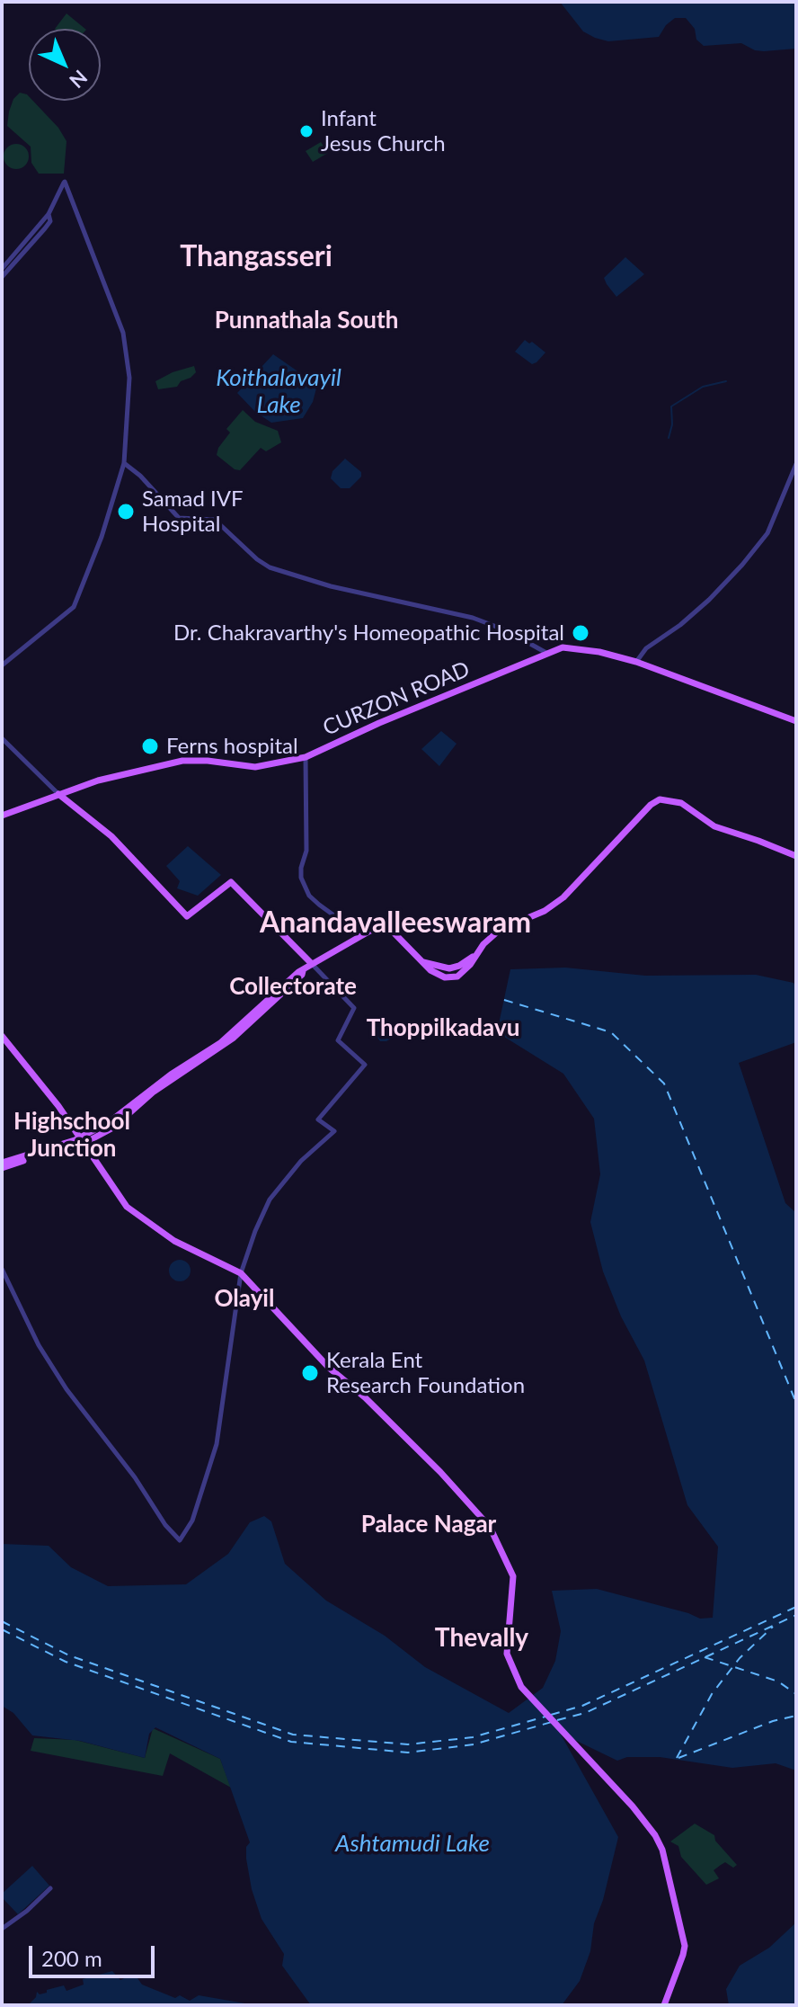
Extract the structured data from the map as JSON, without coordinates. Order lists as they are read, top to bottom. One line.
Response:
{"streets":{"main road":["CURZON ROAD"]},"districts":["Thangasseri","Punnathala South","Anandavalleeswaram","Collectorate","Thoppilkadavu","Highschool Junction","Olayil","Palace Nagar","Thevally"],"water":["Koithalavayil Lake","Ashtamudi Lake"],"places":["Infant Jesus Church","Samad IVF Hospital","Dr. Chakravarthy's Homeopathic Hospital","Ferns hospital","Kerala Ent Research Foundation"],"scale_bar":"200 m","north":"bottom right"}
